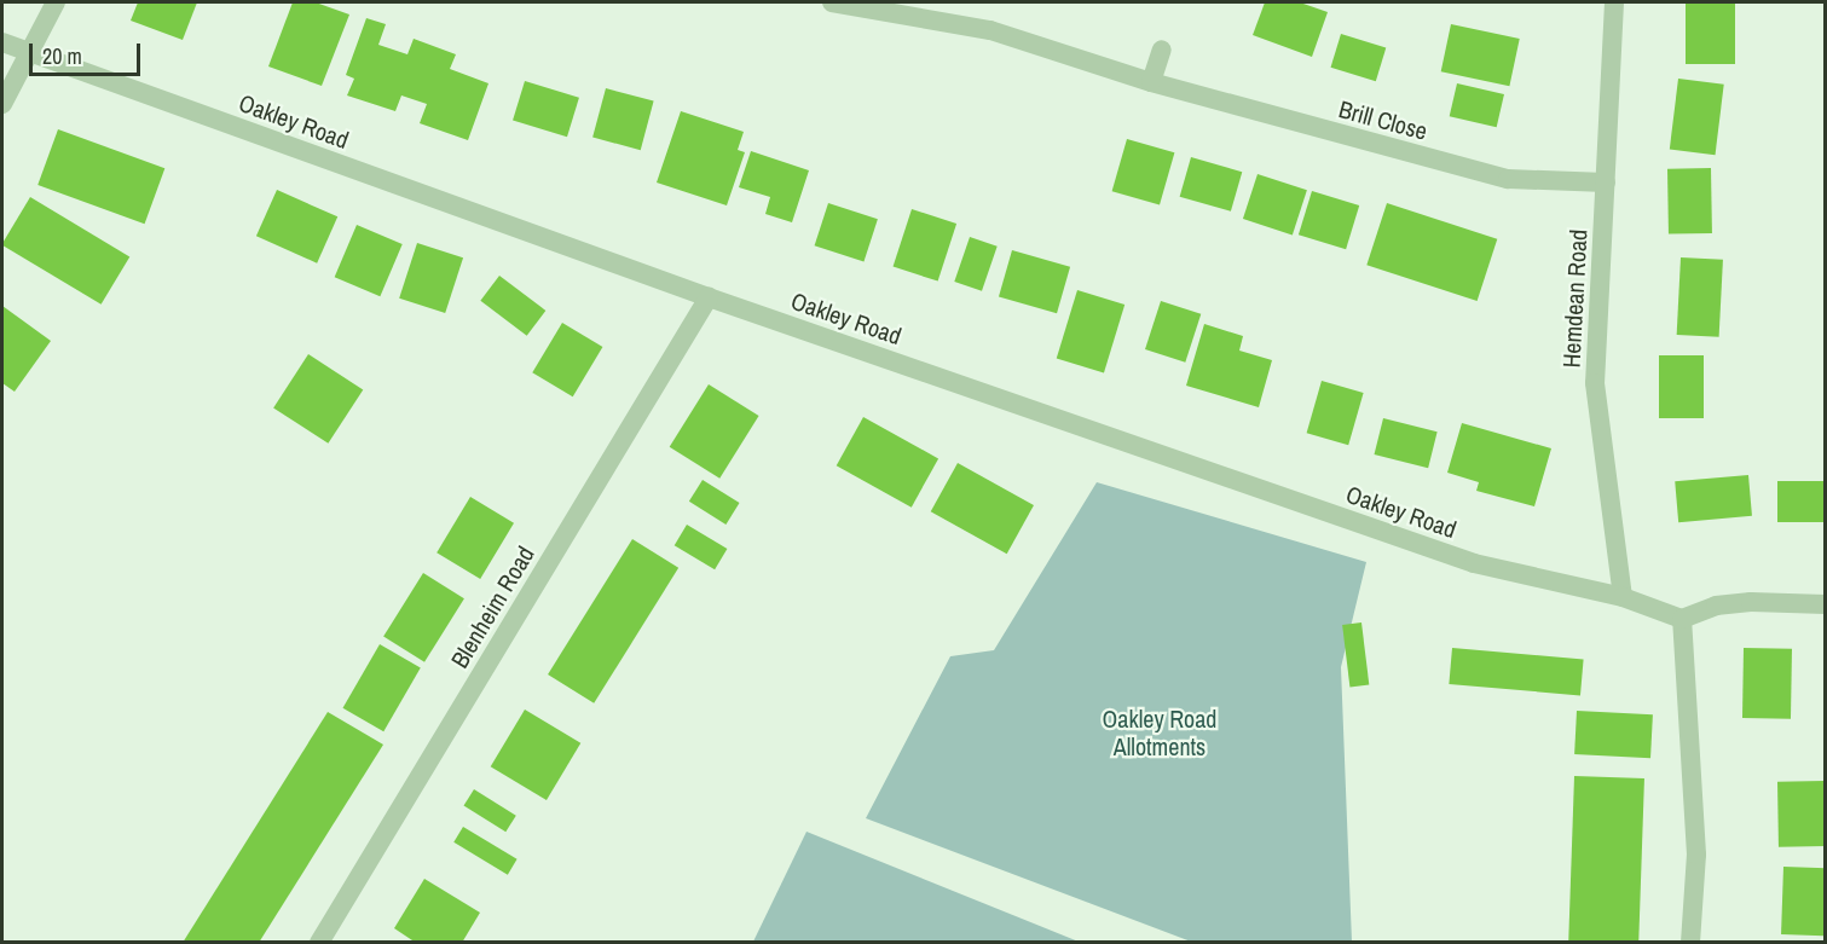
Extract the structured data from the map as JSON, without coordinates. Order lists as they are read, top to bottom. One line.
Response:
{"streets":{"street":["Brill Close","Oakley Road","Hemdean Road","Blenheim Road"]},"crossings":[["Brill Close","Hemdean Road"],["Oakley Road","Hemdean Road"],["Oakley Road","Blenheim Road"]],"parks":["Oakley Road Allotments"],"scale_bar":"20 m"}
